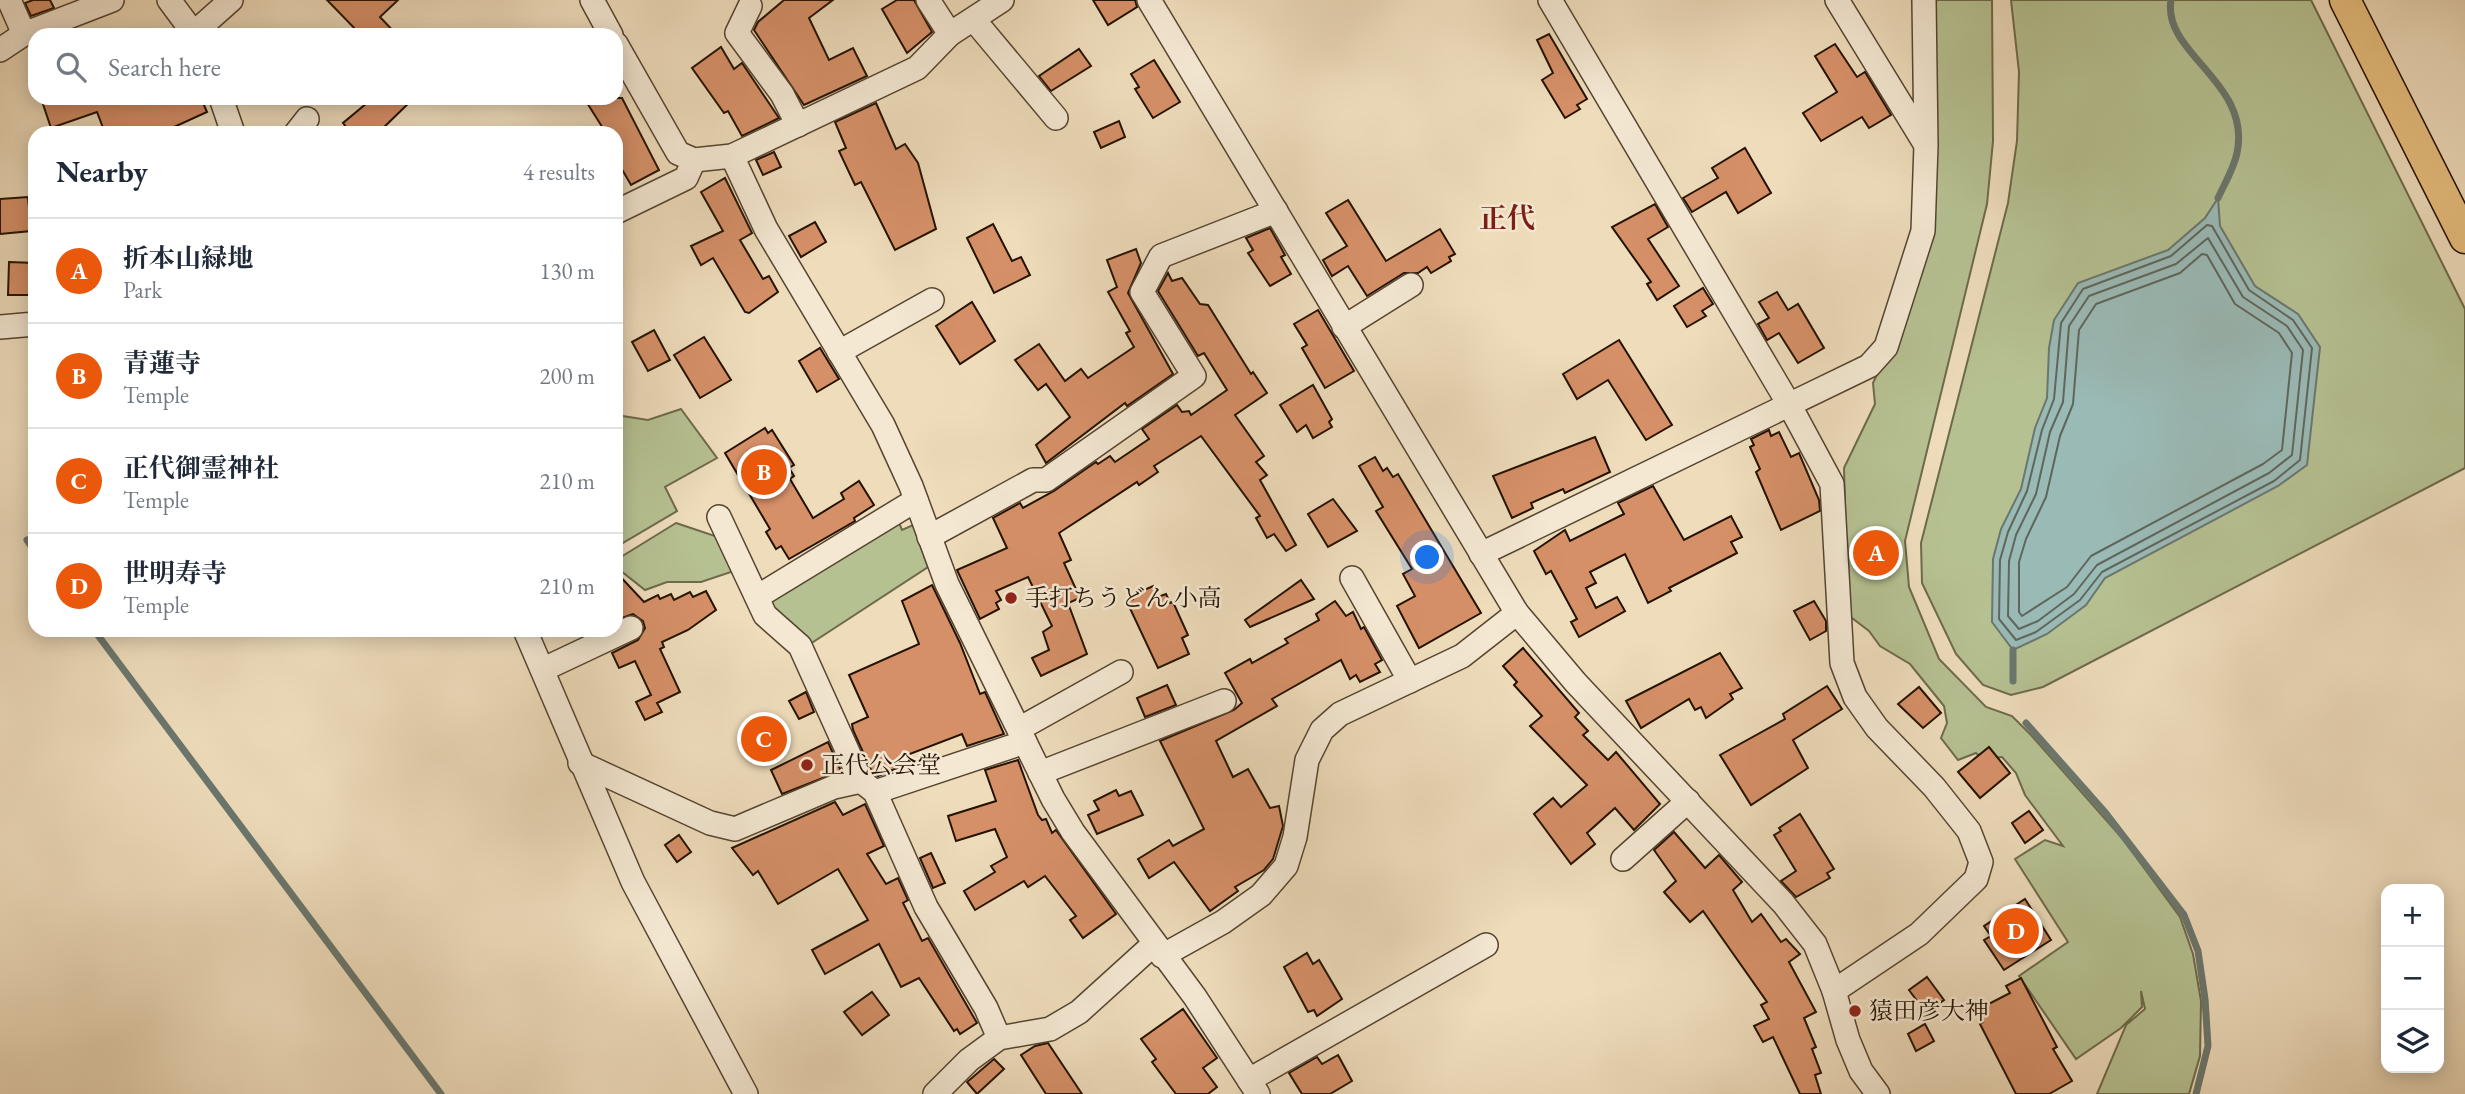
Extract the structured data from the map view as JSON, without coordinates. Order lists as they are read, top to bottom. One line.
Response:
{"districts":["正代"],"places":["手打ちうどん 小高","正代公会堂","猿田彦大神"],"page":{"search":"Search here","heading":["Nearby","4 results"],"list":[{"mark":"A","name":"折本山緑地","note":"Park","value":"130 m"},{"mark":"B","name":"青蓮寺","note":"Temple","value":"200 m"},{"mark":"C","name":"正代御霊神社","note":"Temple","value":"210 m"},{"mark":"D","name":"世明寿寺","note":"Temple","value":"210 m"}],"pins":["B","A","C","D"],"map_buttons":["+","−"]}}
